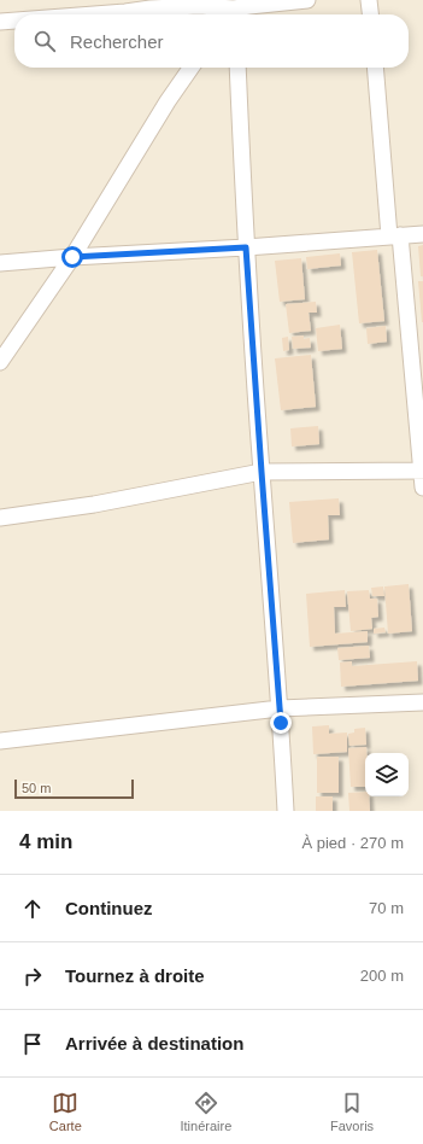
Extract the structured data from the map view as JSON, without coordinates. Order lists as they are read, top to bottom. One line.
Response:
{"scale_bar":"50 m","page":{"search":"Rechercher","scale":"50 m","heading":["4 min","À pied · 270 m"],"list":[["Continuez","70 m"],["Tournez à droite","200 m"],"Arrivée à destination"],"nav":["Carte","Itinéraire","Favoris"]}}
